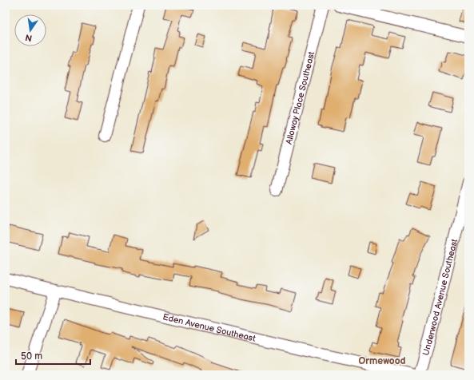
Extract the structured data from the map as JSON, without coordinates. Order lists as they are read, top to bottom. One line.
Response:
{"streets":{"street":["Alloway Place Southeast","Underwood Avenue Southeast","Eden Avenue Southeast"]},"districts":["Ormewood"],"scale_bar":"50 m","north":"bottom"}
